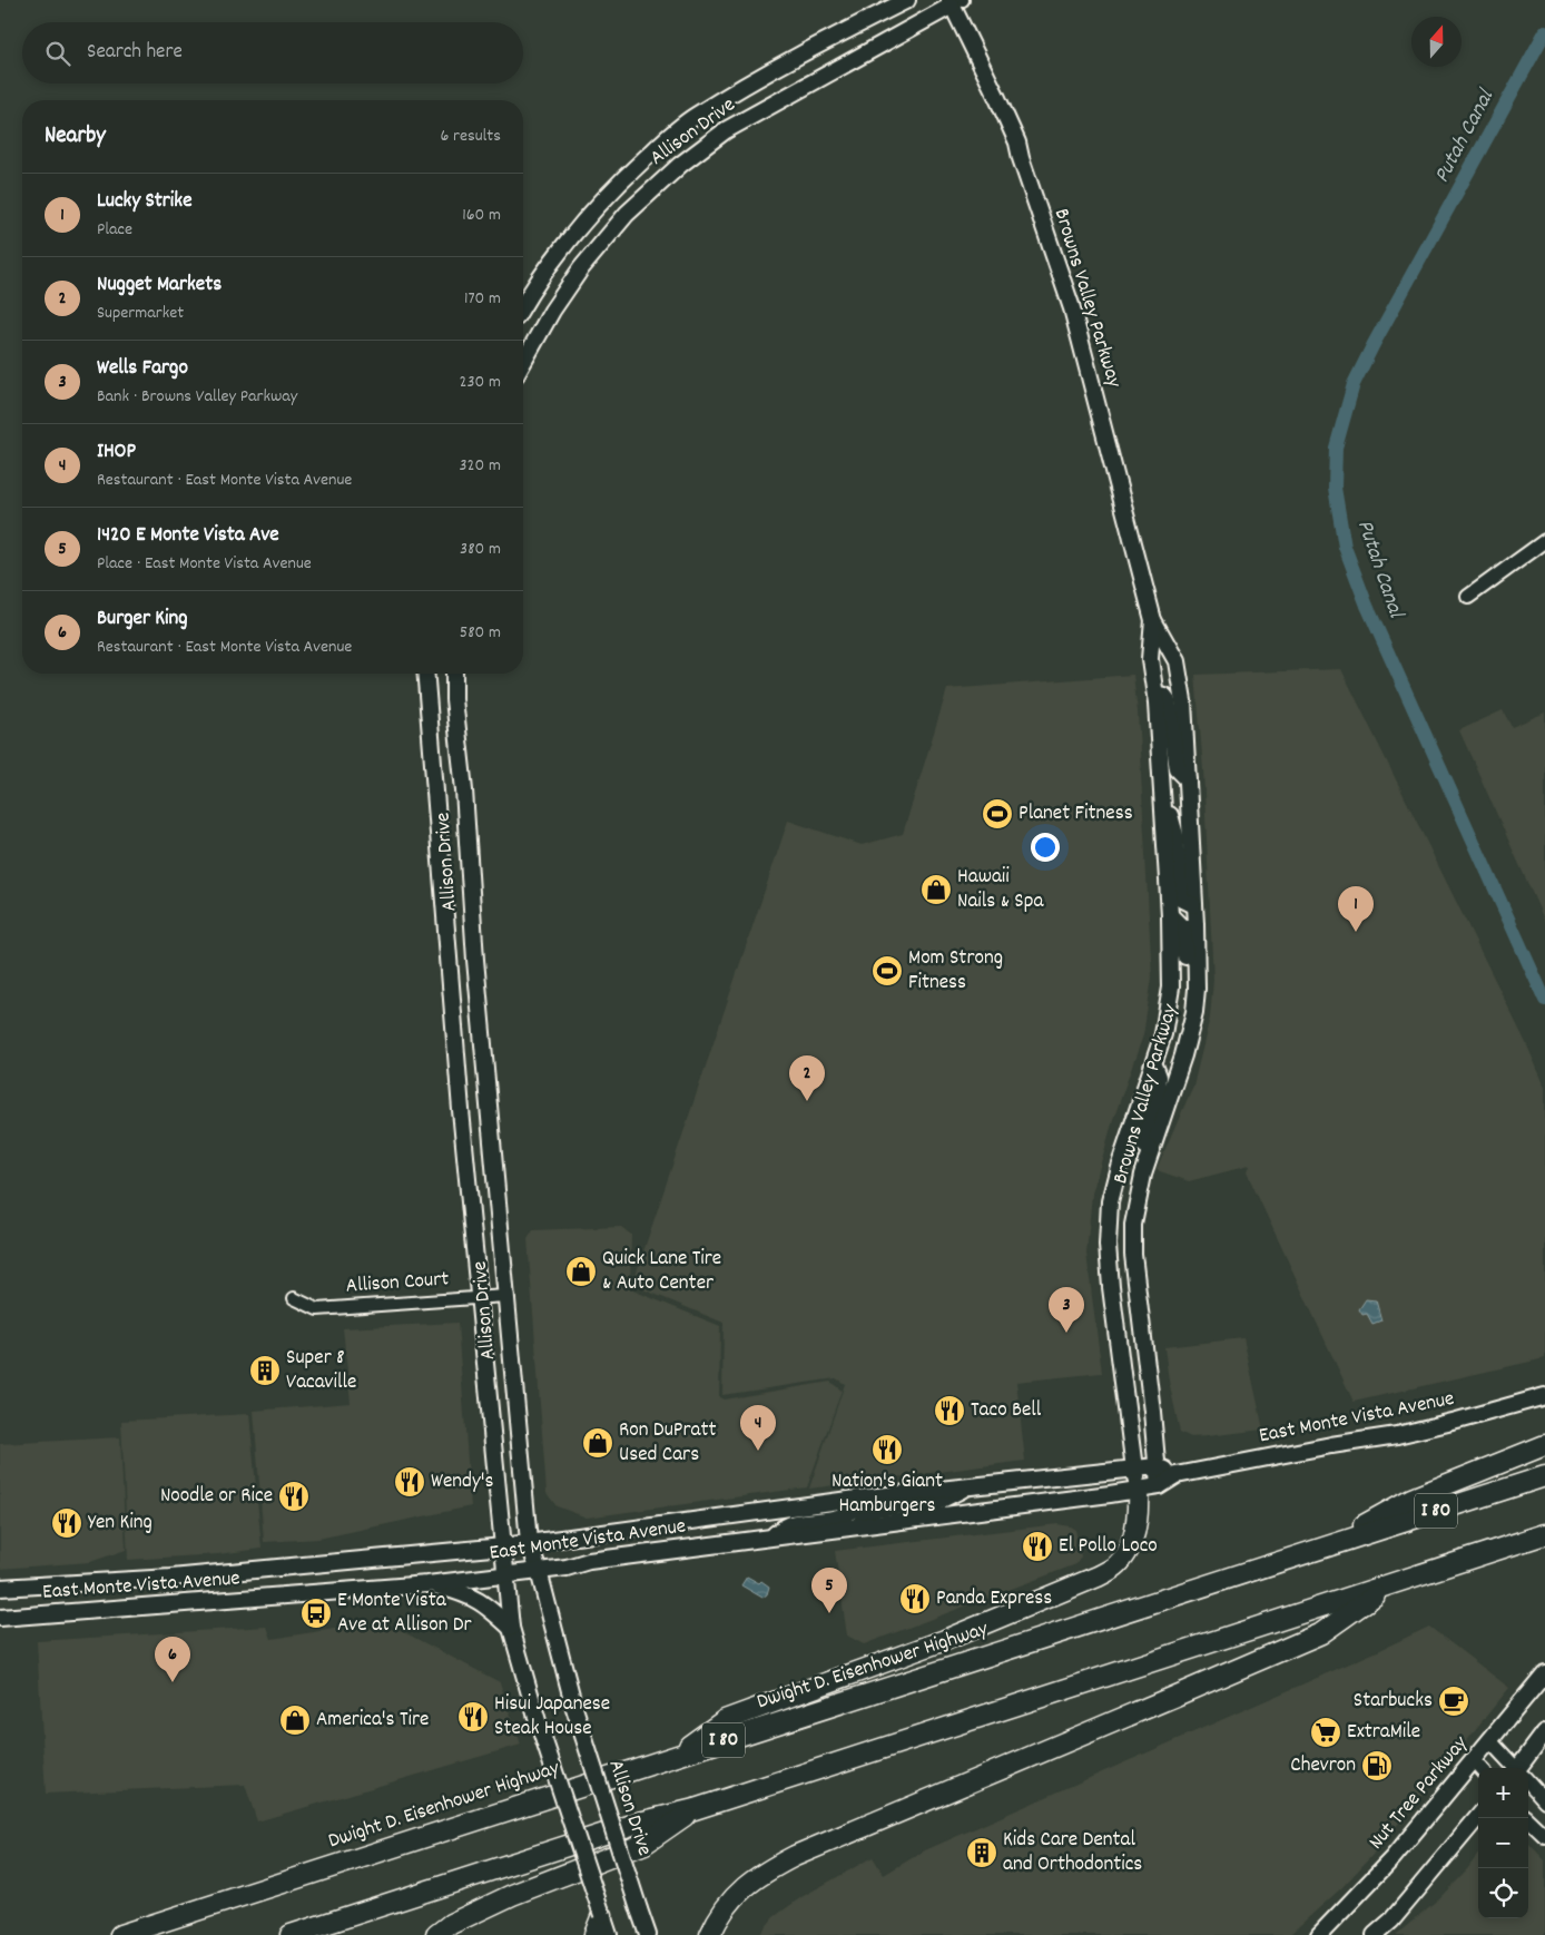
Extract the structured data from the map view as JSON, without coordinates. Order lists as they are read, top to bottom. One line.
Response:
{"streets":{"highway":["I 80","Dwight D. Eisenhower Highway"],"main road":["Allison Drive","Browns Valley Parkway","East Monte Vista Avenue","Nut Tree Parkway"],"street":["Allison Court"]},"crossings":[["Allison Drive","Browns Valley Parkway"],["Allison Drive","Allison Court"],["Allison Drive","East Monte Vista Avenue"],["Browns Valley Parkway","East Monte Vista Avenue"]],"water":["Putah Canal"],"places":{"sports":["Planet Fitness","Mom Strong Fitness"],"shop":["Hawaii Nails & Spa","Quick Lane Tire & Auto Center","Ron DuPratt Used Cars","America's Tire"],"building":["Super 8 Vacaville","Kids Care Dental and Orthodontics"],"restaurant":["Taco Bell","Nation's Giant Hamburgers","Wendy's","Noodle or Rice","Yen King","El Pollo Loco","Panda Express","Hisui Japanese Steak House"],"bus stop":["E Monte Vista Ave at Allison Dr"],"cafe":["Starbucks"],"supermarket":["ExtraMile"],"fuel station":["Chevron"]},"north":"top","page":{"search":"Search here","heading":["Nearby","6 results"],"list":[{"mark":"1","name":"Lucky Strike","note":"Place","value":"160 m"},{"mark":"2","name":"Nugget Markets","note":"Supermarket","value":"170 m"},{"mark":"3","name":"Wells Fargo","note":"Bank · Browns Valley Parkway","value":"230 m"},{"mark":"4","name":"IHOP","note":"Restaurant · East Monte Vista Avenue","value":"320 m"},{"mark":"5","name":"1420 E Monte Vista Ave","note":"Place · East Monte Vista Avenue","value":"380 m"},{"mark":"6","name":"Burger King","note":"Restaurant · East Monte Vista Avenue","value":"580 m"}],"pins":["1","2","3","4","5","6"],"map_buttons":["+","−"]}}
